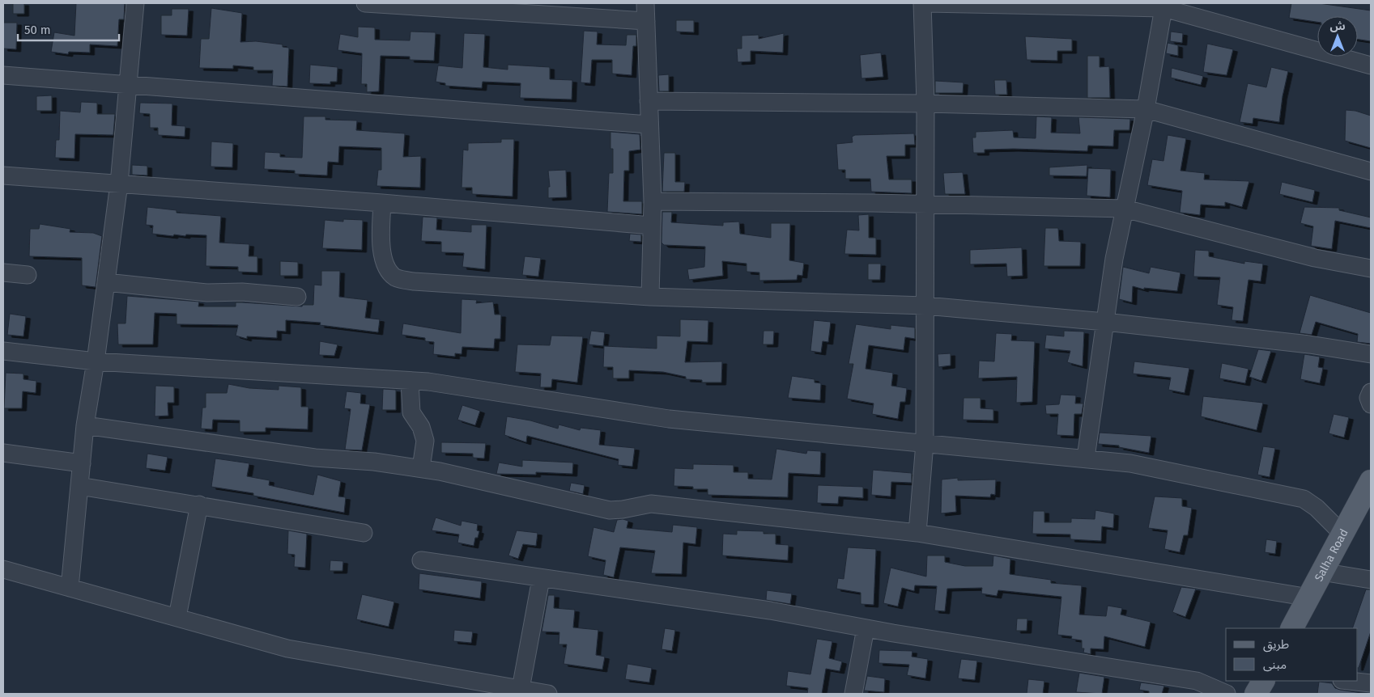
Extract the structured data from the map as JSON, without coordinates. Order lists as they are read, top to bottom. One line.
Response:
{"streets":{"main road":["Salha Road"]},"legend":["طريق","مبنى"],"scale_bar":"50 m","north":"top"}
